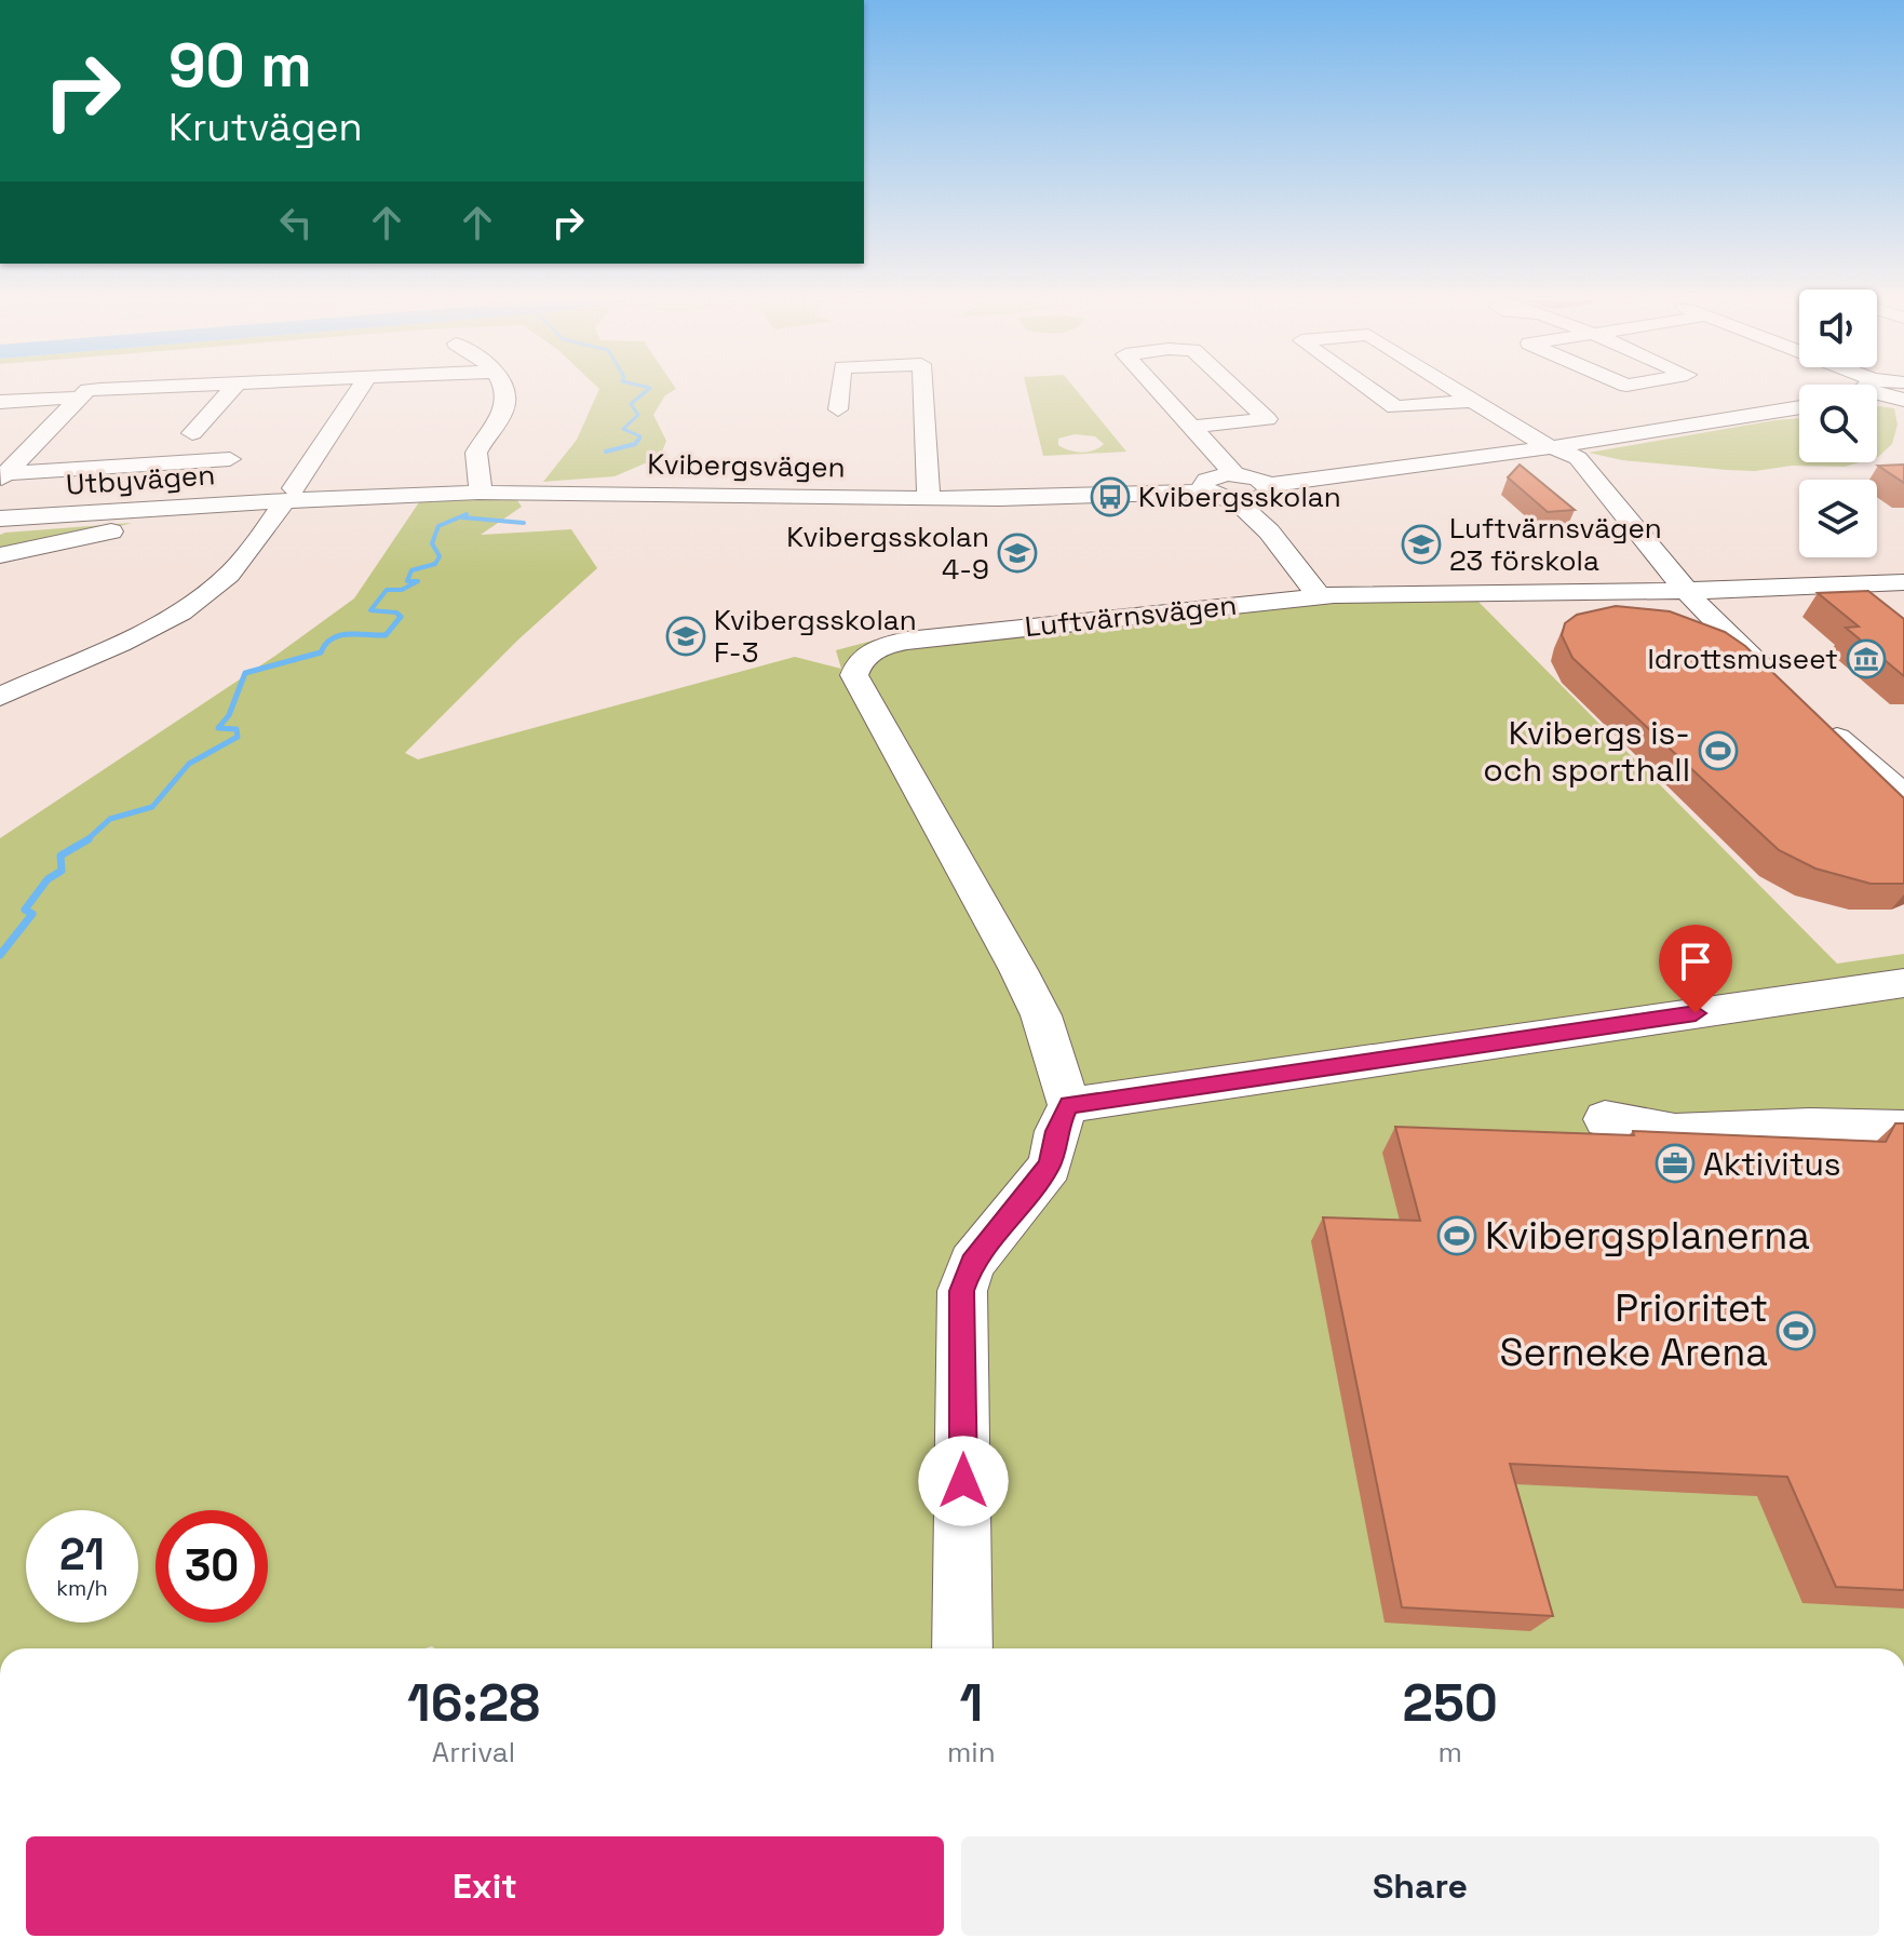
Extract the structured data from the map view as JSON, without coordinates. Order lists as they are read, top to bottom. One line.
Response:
{"streets":{"street":["Kvibergsvägen","Utbyvägen","Luftvärnsvägen"]},"crossings":[["Kvibergsvägen","Utbyvägen"]],"places":{"bus stop":["Kvibergsskolan"],"school or university":["Luftvärnsvägen 23 förskola","Kvibergsskolan 4-9","Kvibergsskolan F-3"],"museum":["Idrottsmuseet"],"sports":["Kvibergs is- och sporthall","Kvibergsplanerna","Prioritet Serneke Arena"],"office":["Aktivitus"]},"page":{"turn":["90 m","Krutvägen"],"speed":"21 km/h","limit":"30","eta":["16:28","Arrival","1","min","250","m"],"buttons":["Exit","Share"]}}
